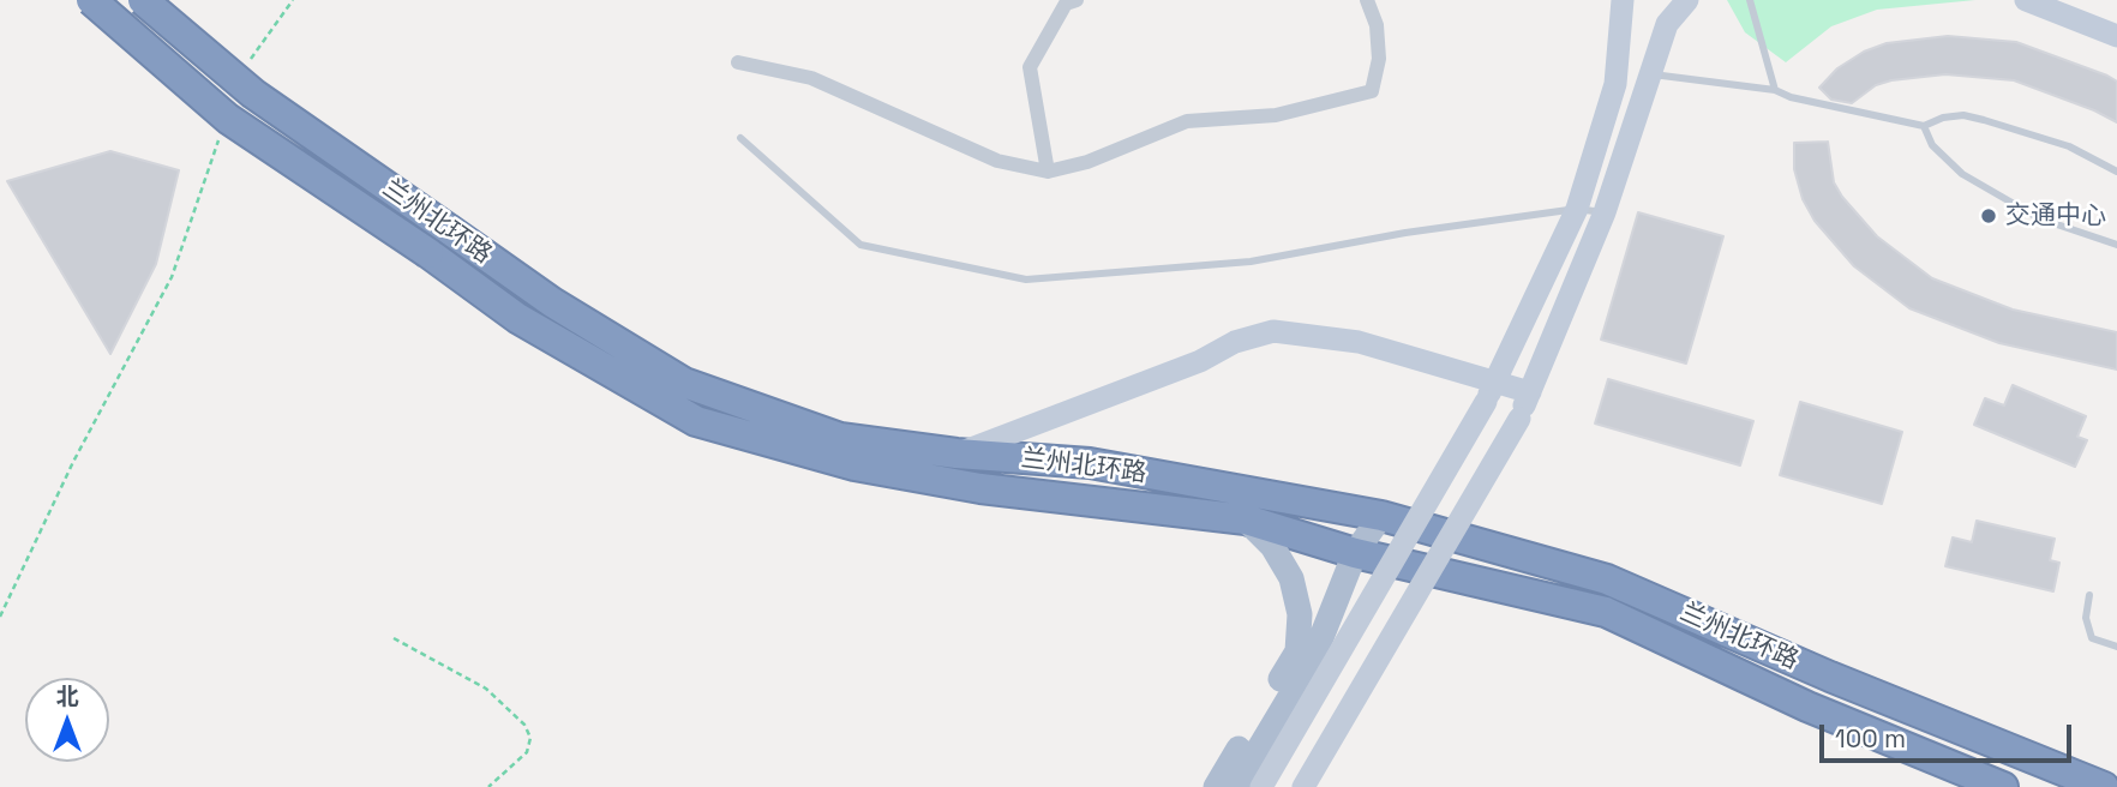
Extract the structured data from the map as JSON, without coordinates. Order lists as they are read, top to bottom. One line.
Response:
{"streets":{"highway":["兰州北环路"]},"places":["交通中心"],"scale_bar":"100 m","north":"top"}
